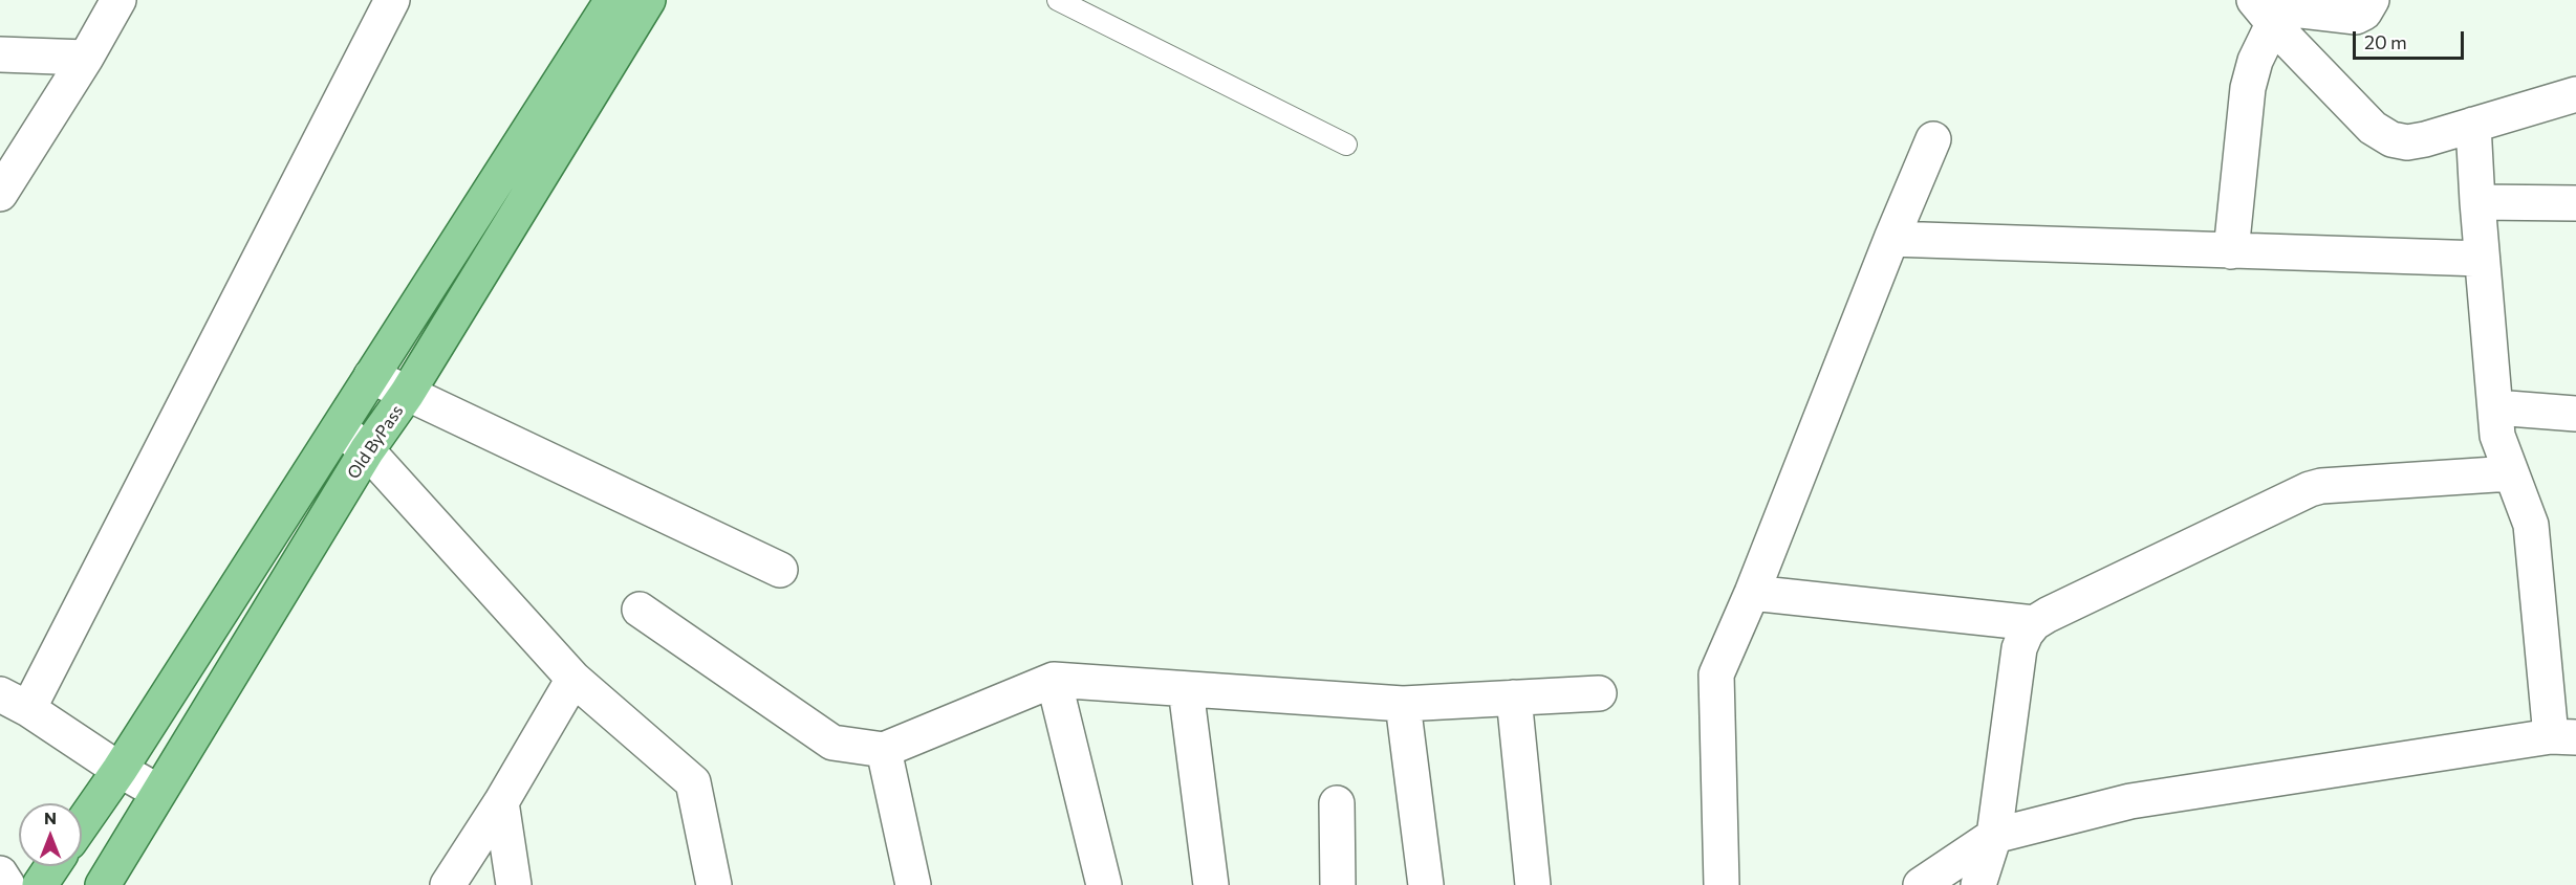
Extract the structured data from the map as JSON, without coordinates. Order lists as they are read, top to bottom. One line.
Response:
{"streets":{"main road":["Old ByPass"]},"scale_bar":"20 m","north":"top"}
